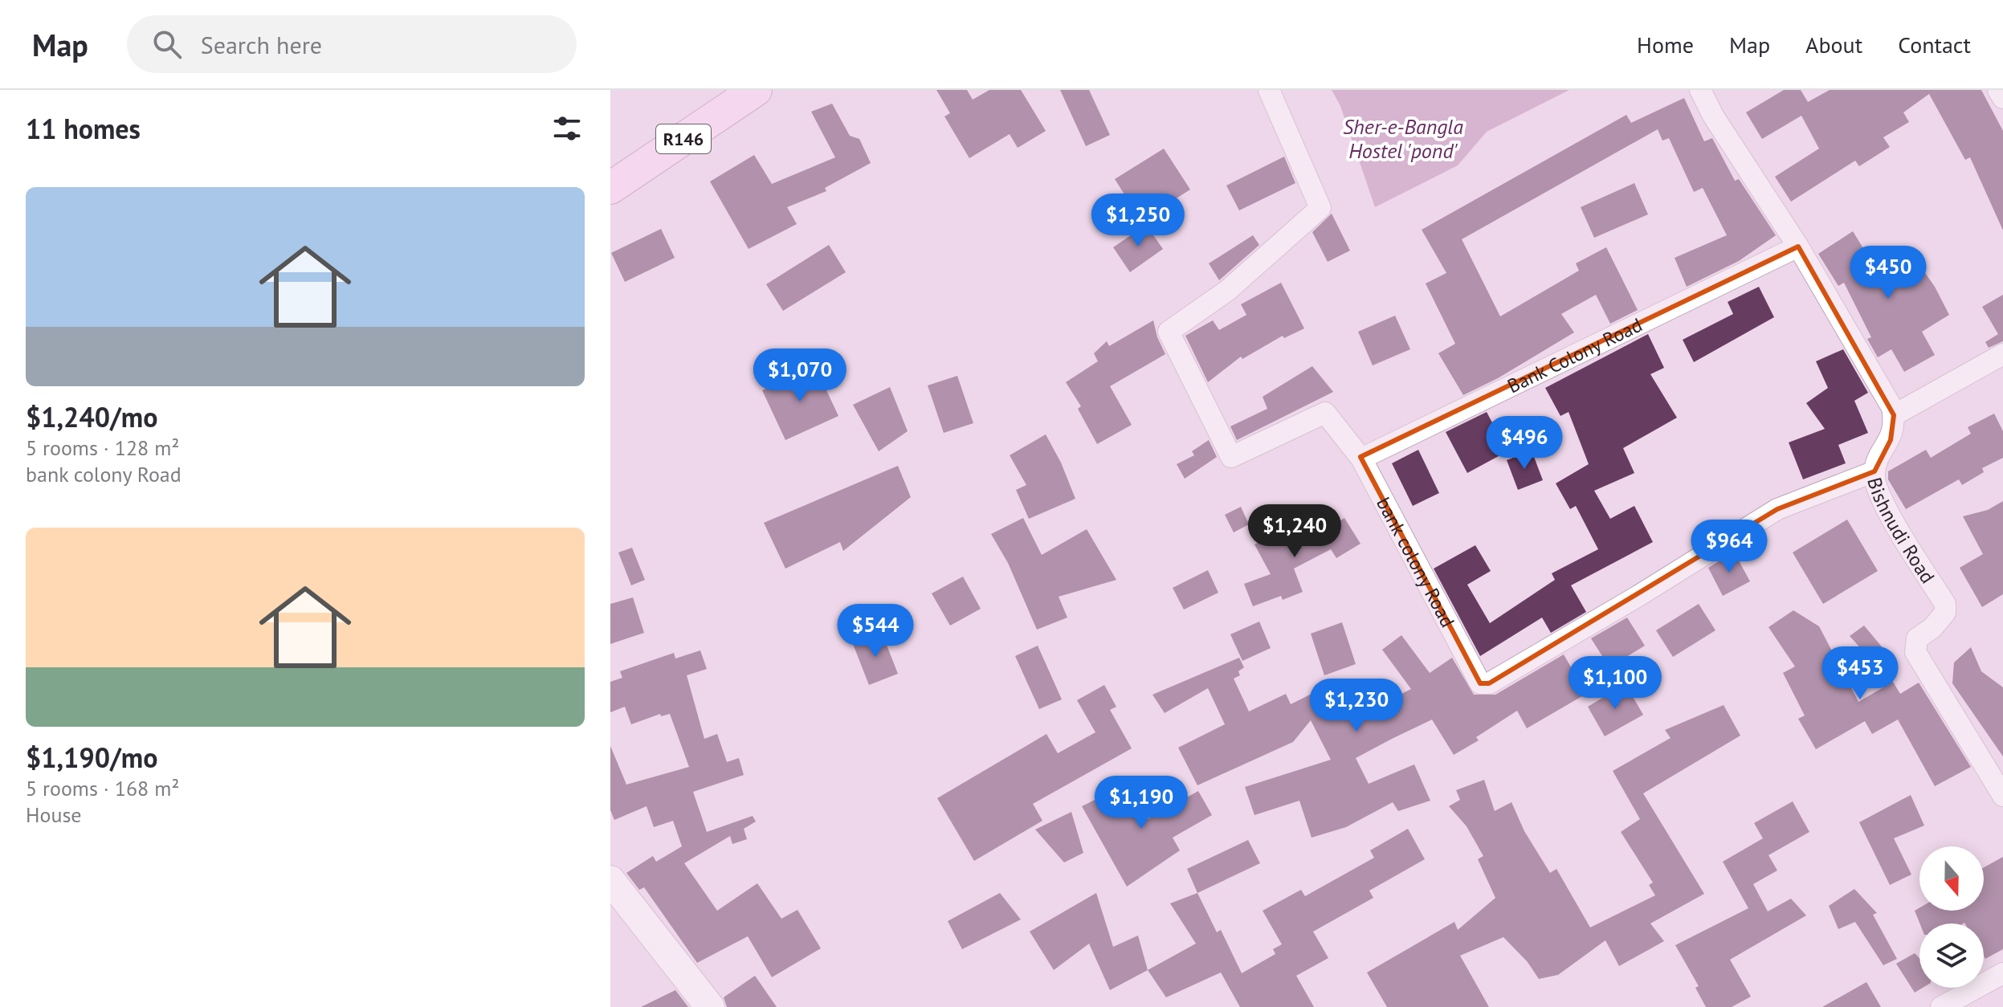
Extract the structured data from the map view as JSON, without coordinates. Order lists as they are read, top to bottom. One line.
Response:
{"streets":{"main road":["R146"],"street":["Bank Colony Road","Bishnudi Road","bank colony Road"]},"crossings":[["Bank Colony Road","bank colony Road"],["Bishnudi Road","bank colony Road"]],"water":["Sher-e-Bangla Hostel 'pond'"],"north":"bottom","page":{"header":"Map","search":"Search here","nav":["Home","Map","About","Contact"],"heading":"11 homes","list":[{"name":"$1,240/mo","note":"5 rooms · 128 m² · bank colony Road"},{"name":"$1,190/mo","note":"5 rooms · 168 m² · House"}],"price":["$1,250","$450","$1,070","$496","$1,240","$964","$544","$453","$1,100","$1,230","$1,190"]}}
